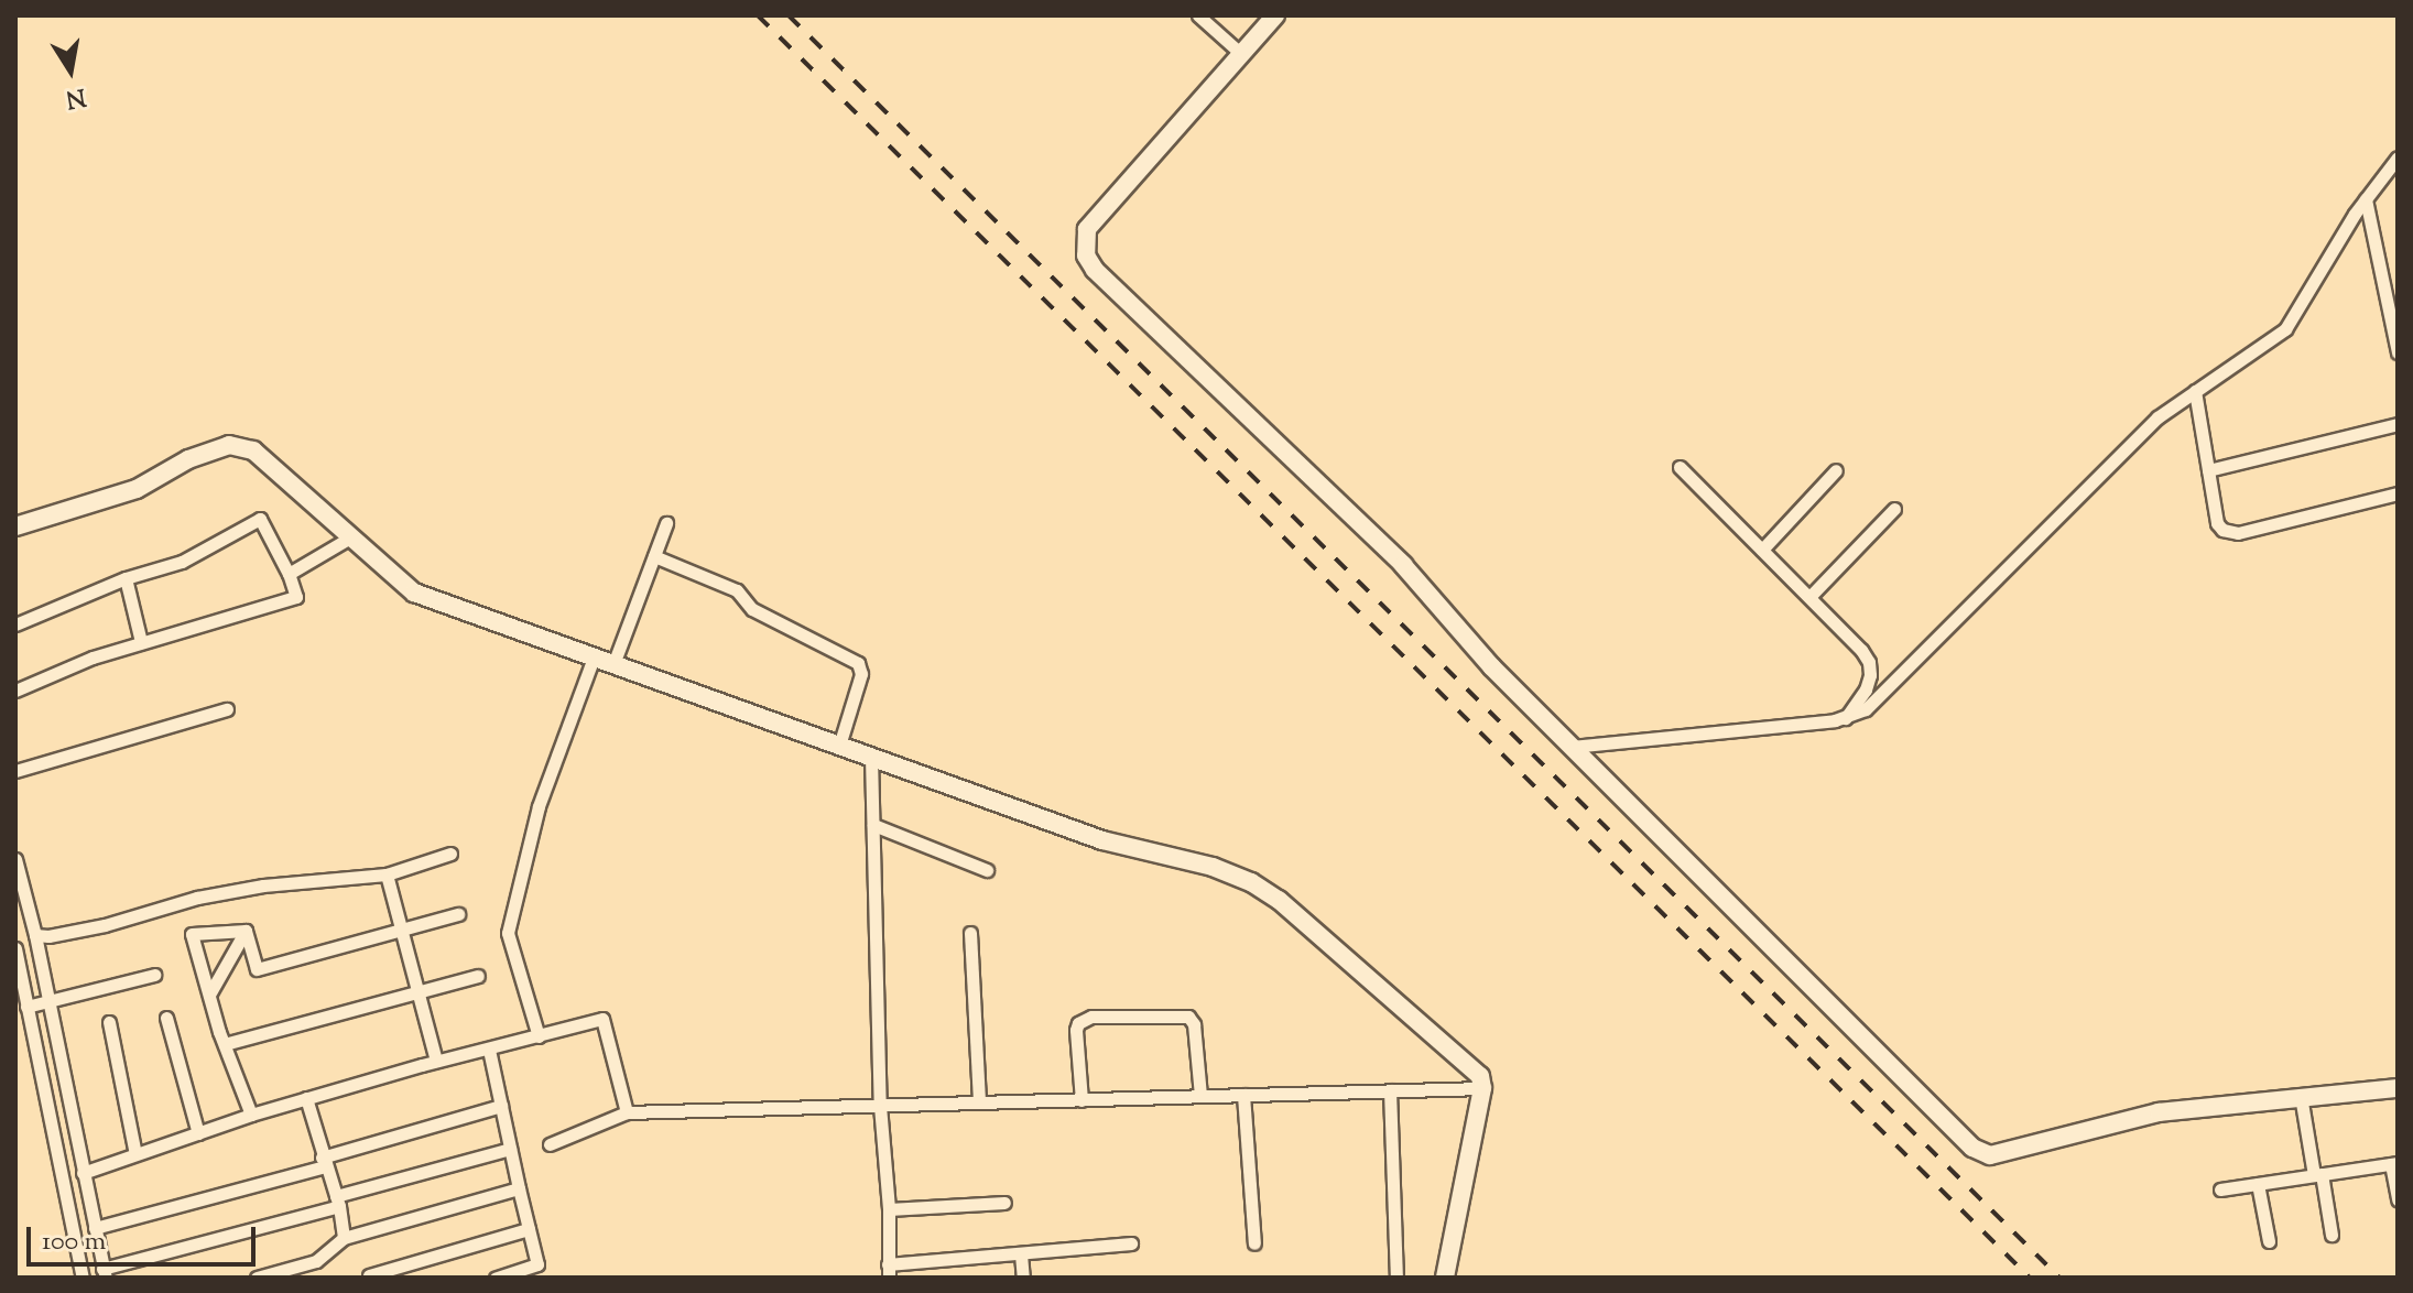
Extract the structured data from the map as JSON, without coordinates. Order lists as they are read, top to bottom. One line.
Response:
{"scale_bar":"100 m","north":"bottom"}
